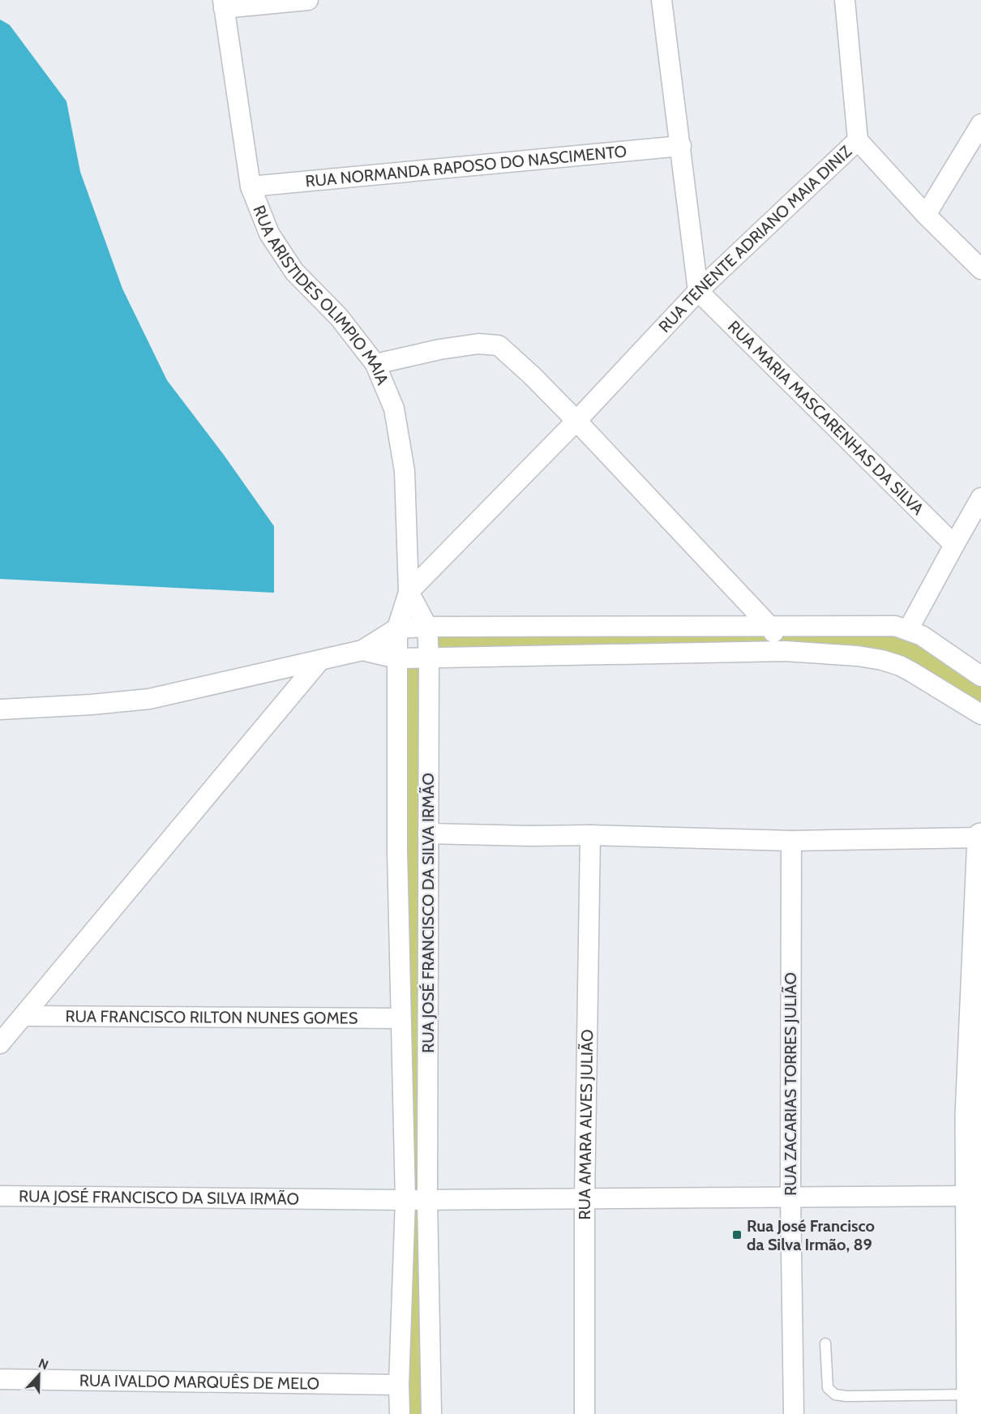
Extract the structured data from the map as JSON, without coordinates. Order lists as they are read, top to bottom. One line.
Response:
{"streets":{"street":["RUA NORMANDA RAPOSO DO NASCIMENTO","RUA TENENTE ADRIANO MAIA DINIZ","RUA ARISTIDES OLIMPIO MAIA","RUA MARIA MASCARENHAS DA SILVA","RUA JOSÉ FRANCISCO DA SILVA IRMÃO","RUA FRANCISCO RILTON NUNES GOMES","RUA ZACARIAS TORRES JULIÃO","RUA AMARA ALVES JULIÃO","RUA IVALDO MARQUÊS DE MELO"]},"crossings":[["RUA NORMANDA RAPOSO DO NASCIMENTO","RUA ARISTIDES OLIMPIO MAIA"],["RUA TENENTE ADRIANO MAIA DINIZ","RUA ARISTIDES OLIMPIO MAIA"],["RUA TENENTE ADRIANO MAIA DINIZ","RUA MARIA MASCARENHAS DA SILVA"],["RUA TENENTE ADRIANO MAIA DINIZ","RUA JOSÉ FRANCISCO DA SILVA IRMÃO"],["RUA ARISTIDES OLIMPIO MAIA","RUA JOSÉ FRANCISCO DA SILVA IRMÃO"],["RUA JOSÉ FRANCISCO DA SILVA IRMÃO","RUA FRANCISCO RILTON NUNES GOMES"],["RUA JOSÉ FRANCISCO DA SILVA IRMÃO","RUA ZACARIAS TORRES JULIÃO"],["RUA JOSÉ FRANCISCO DA SILVA IRMÃO","RUA AMARA ALVES JULIÃO"],["RUA JOSÉ FRANCISCO DA SILVA IRMÃO","RUA IVALDO MARQUÊS DE MELO"]],"places":{"transit":["Rua José Francisco da Silva Irmão, 89"]},"north":"top"}
